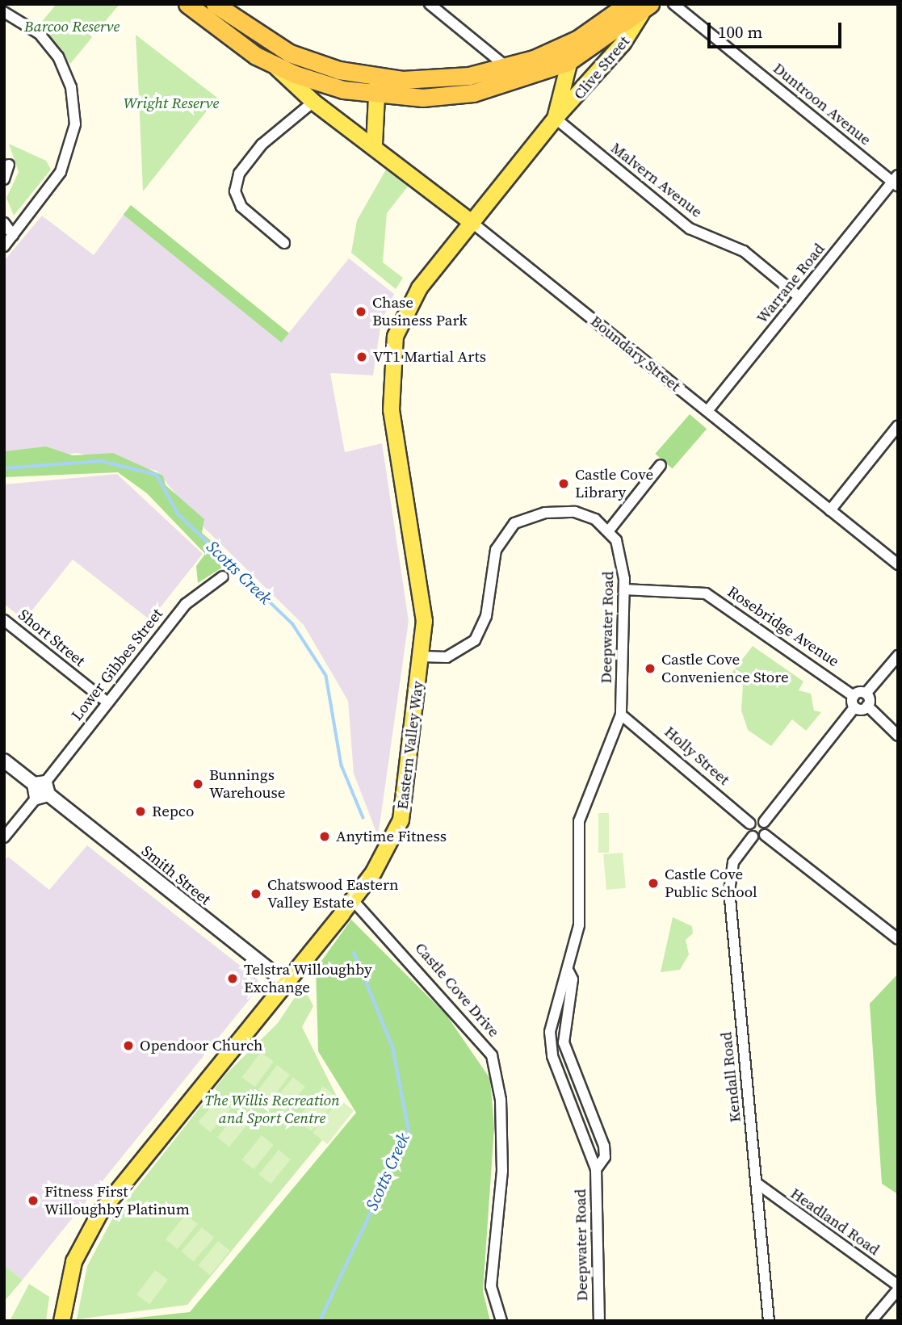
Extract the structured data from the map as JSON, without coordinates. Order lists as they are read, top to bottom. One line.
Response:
{"streets":{"highway":["Boundary Street"],"main road":["Clive Street","Eastern Valley Way"],"street":["Duntroon Avenue","Malvern Avenue","Warrane Road","Rosebridge Avenue","Deepwater Road","Short Street","Lower Gibbes Street","Holly Street","Smith Street","Castle Cove Drive","Kendall Road","Headland Road"]},"crossings":[["Clive Street","Malvern Avenue"],["Clive Street","Boundary Street"],["Clive Street","Eastern Valley Way"],["Duntroon Avenue","Warrane Road"],["Malvern Avenue","Warrane Road"],["Warrane Road","Boundary Street"],["Boundary Street","Eastern Valley Way"],["Rosebridge Avenue","Deepwater Road"],["Deepwater Road","Eastern Valley Way"],["Deepwater Road","Holly Street"],["Short Street","Lower Gibbes Street"],["Lower Gibbes Street","Smith Street"],["Eastern Valley Way","Smith Street"],["Eastern Valley Way","Castle Cove Drive"],["Kendall Road","Headland Road"]],"water":["Scotts Creek"],"parks":["Barcoo Reserve","Wright Reserve","The Willis Recreation and Sport Centre"],"places":["Chase Business Park","VT1 Martial Arts","Castle Cove Library","Castle Cove Convenience Store","Bunnings Warehouse","Repco","Anytime Fitness","Castle Cove Public School","Chatswood Eastern Valley Estate","Telstra Willoughby Exchange","Opendoor Church","Fitness First Willoughby Platinum"],"scale_bar":"100 m"}
